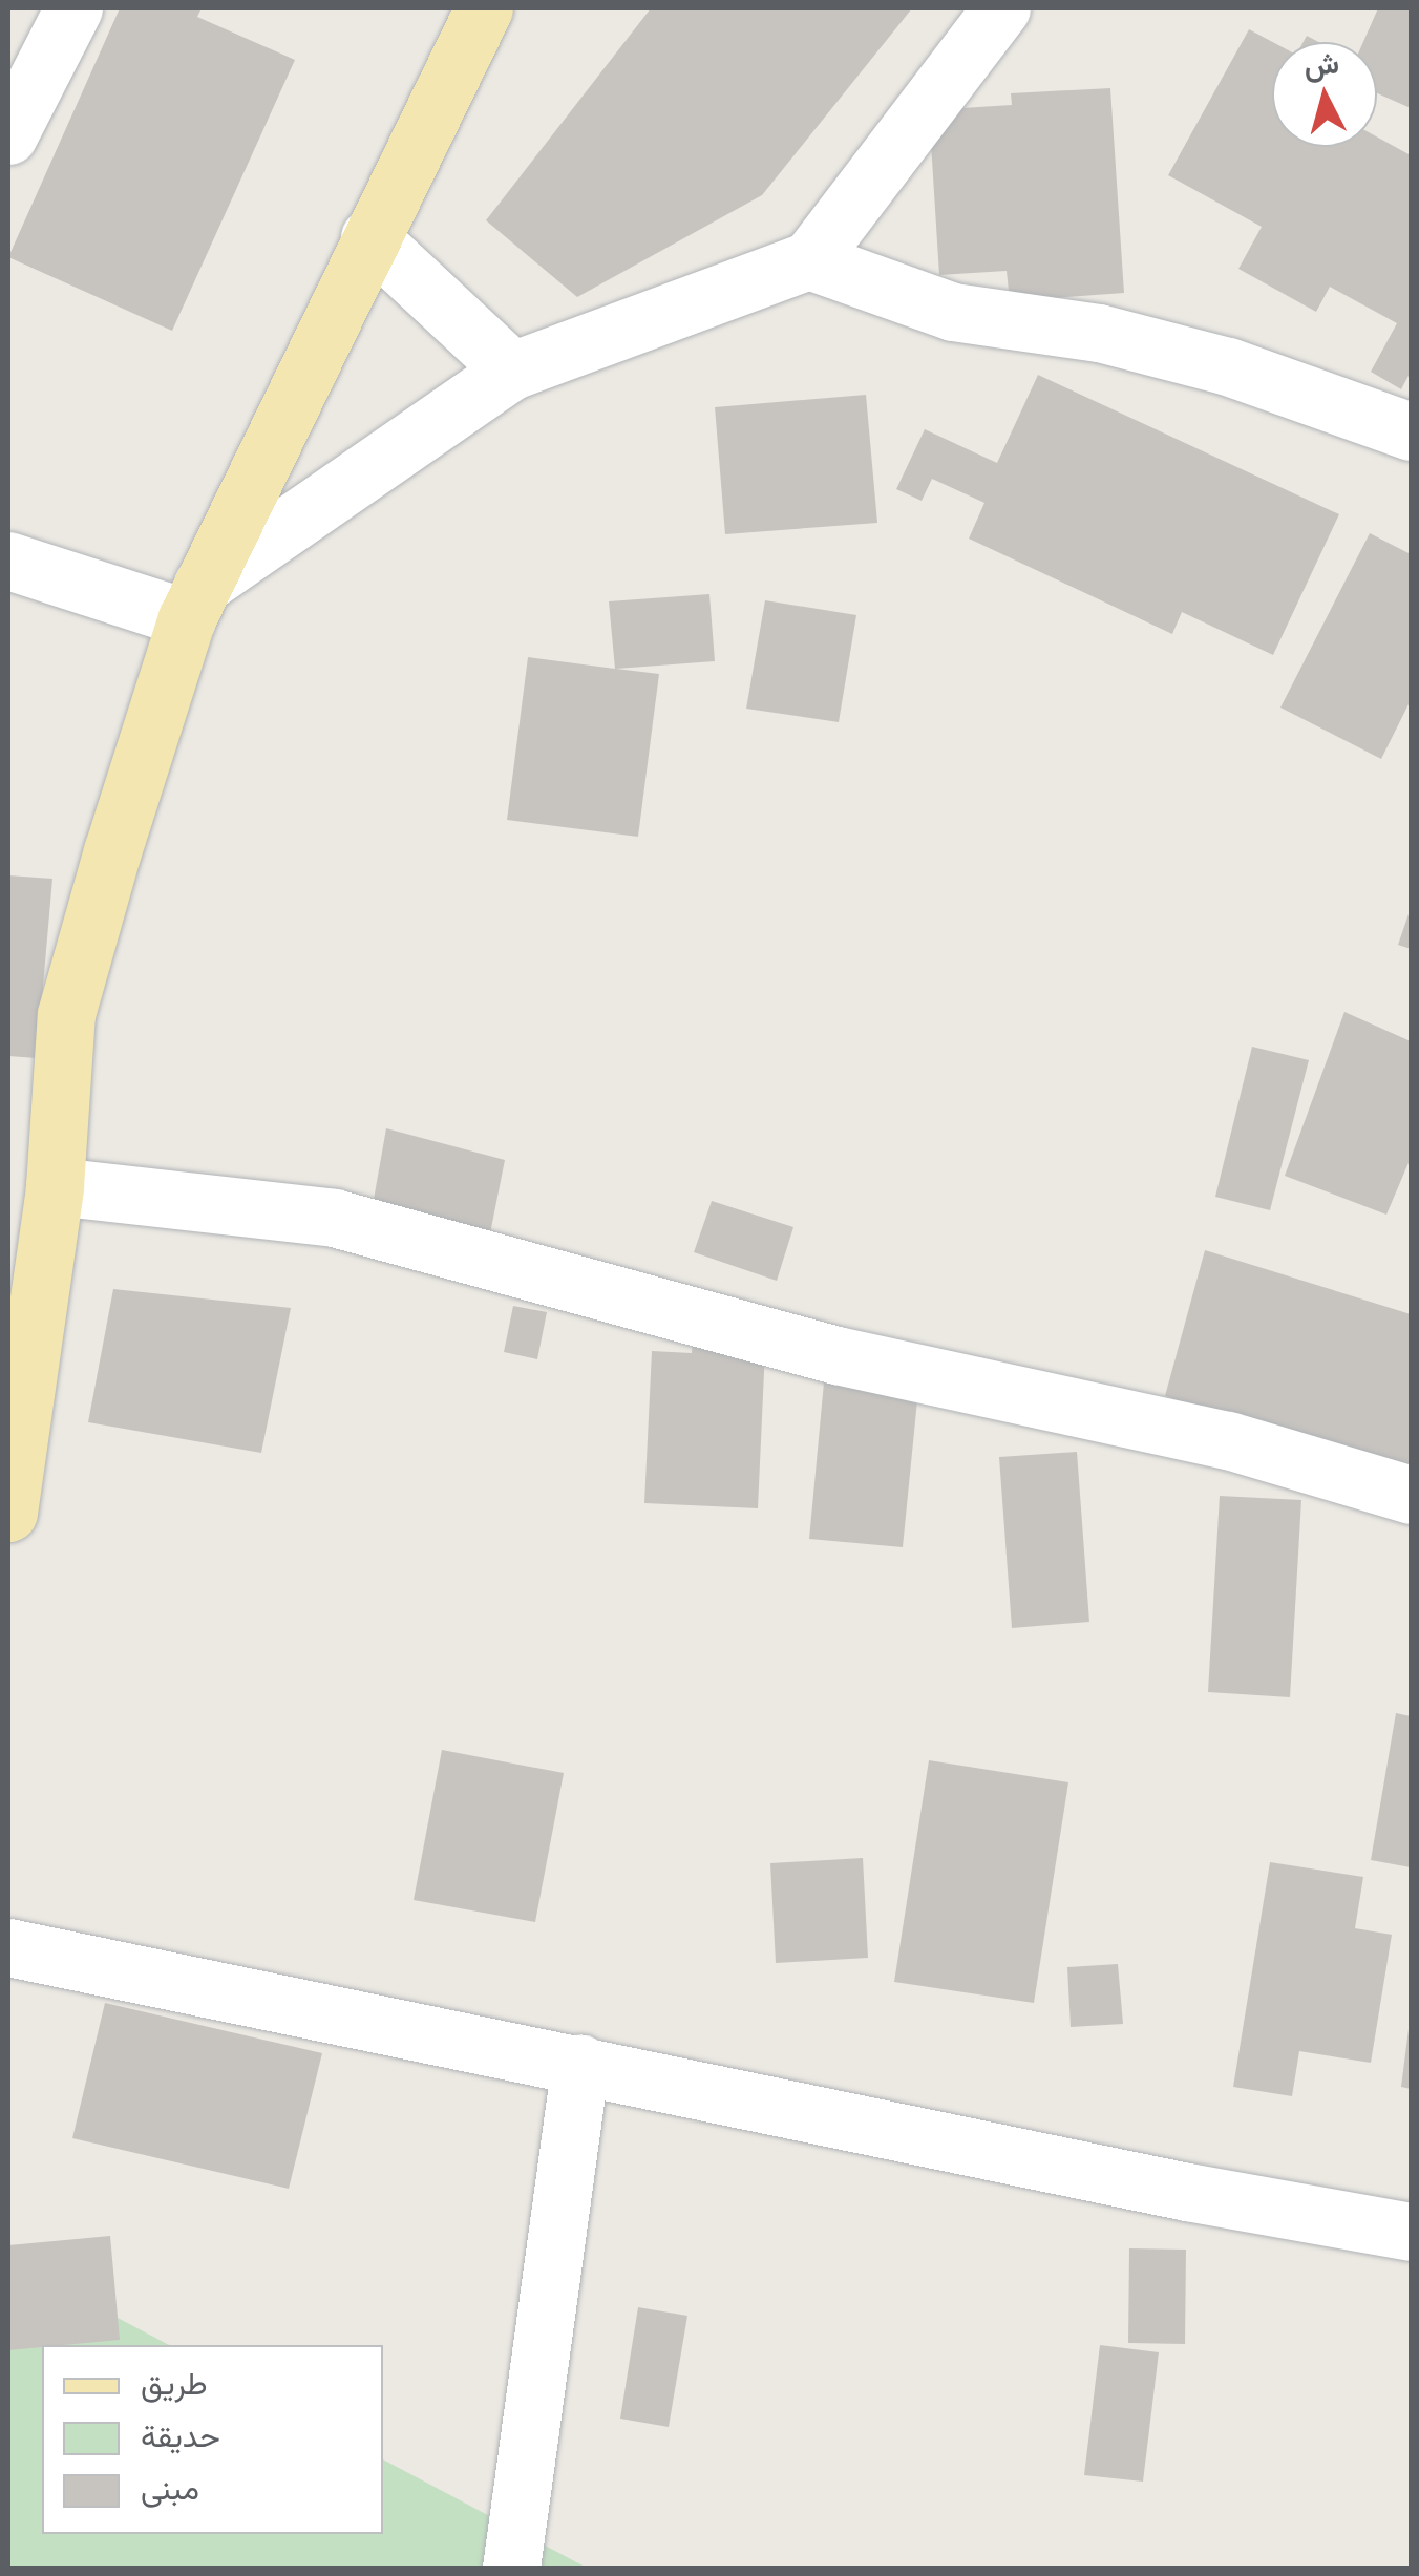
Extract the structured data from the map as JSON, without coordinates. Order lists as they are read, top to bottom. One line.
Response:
{"legend":["طريق","حديقة","مبنى"],"north":"top"}
